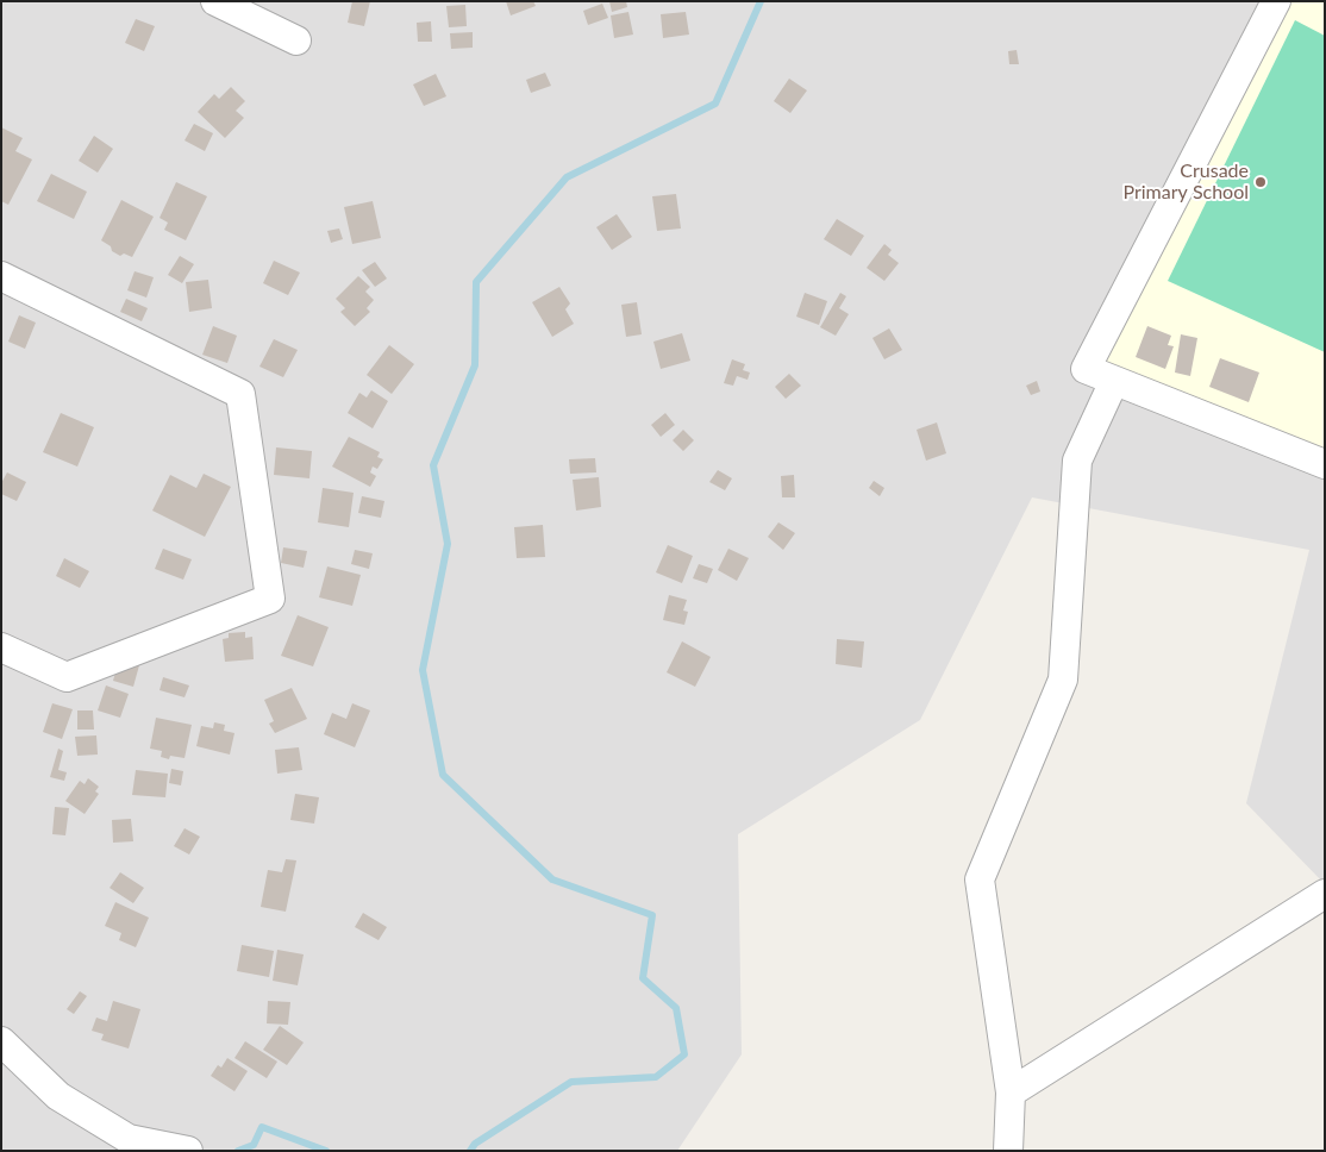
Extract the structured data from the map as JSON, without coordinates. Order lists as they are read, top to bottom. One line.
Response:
{"places":["Crusade Primary School"]}
